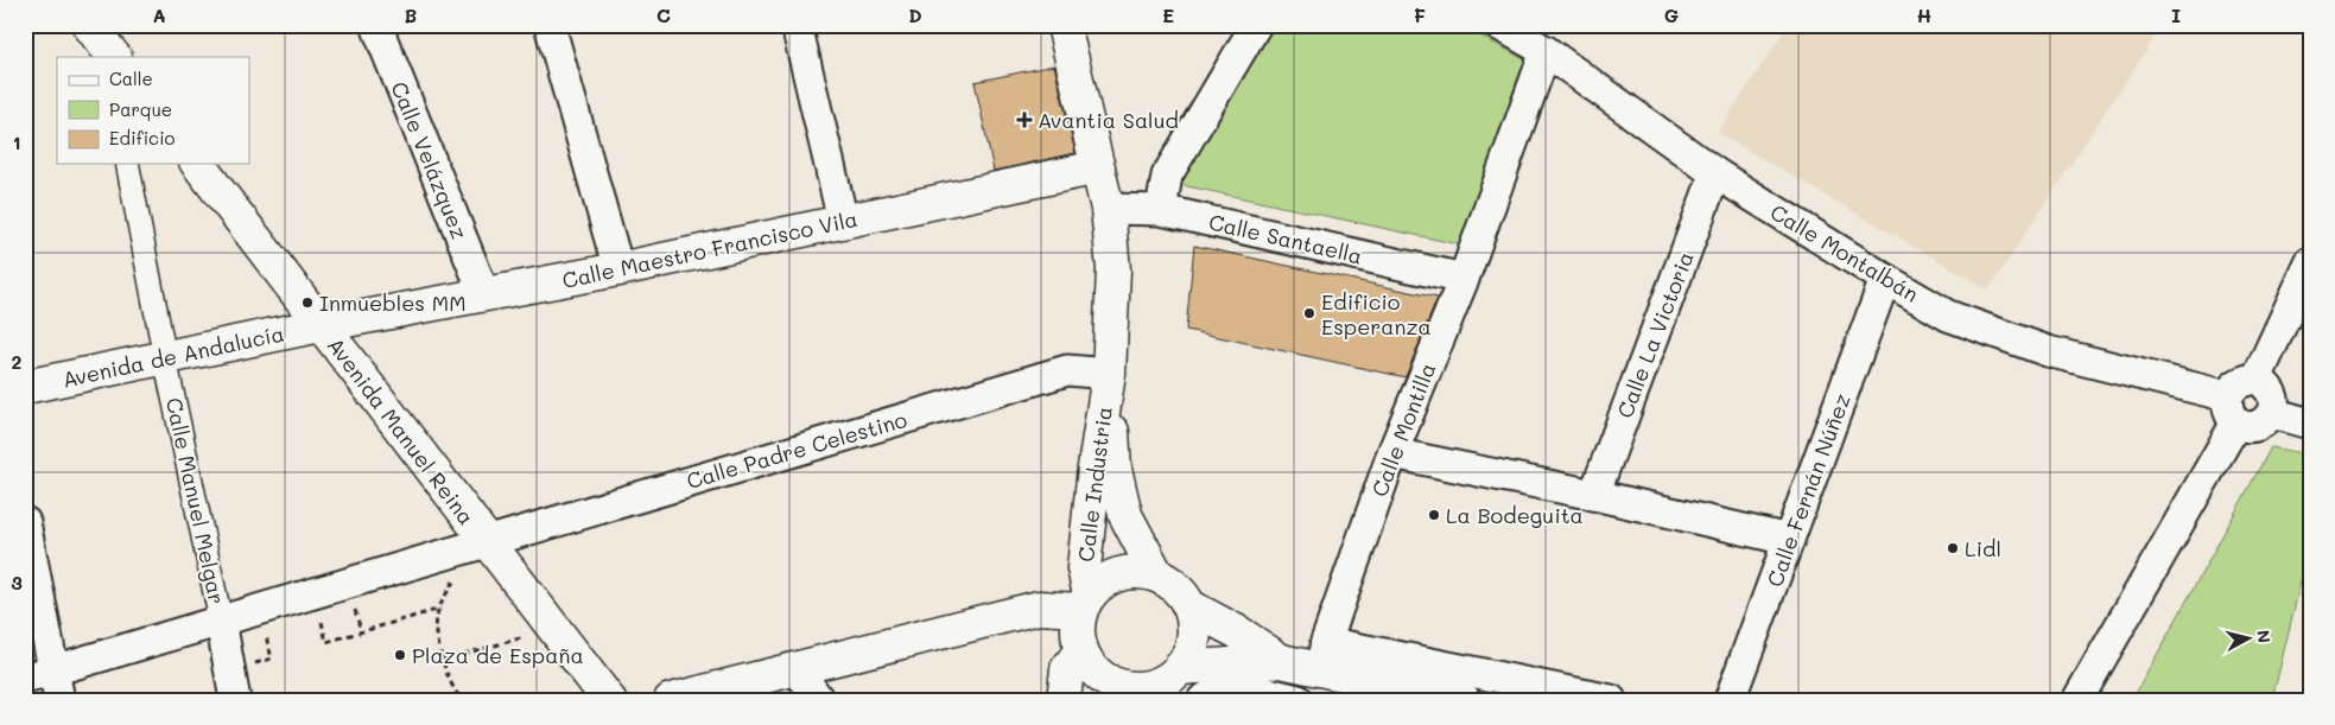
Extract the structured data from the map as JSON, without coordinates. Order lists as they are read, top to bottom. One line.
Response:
{"streets":{"street":["Calle Velázquez","Calle Santaella","Calle Maestro Francisco Vila","Calle Montalbán","Calle La Victoria","Avenida de Andalucía","Calle Montilla","Avenida Manuel Reina","Calle Padre Celestino","Calle Industria","Calle Fernán Núñez","Calle Manuel Melgar"]},"crossings":[["Calle Velázquez","Calle Maestro Francisco Vila"],["Calle Santaella","Calle Montilla"],["Calle Santaella","Calle Industria"],["Calle Maestro Francisco Vila","Avenida de Andalucía"],["Calle Maestro Francisco Vila","Avenida Manuel Reina"],["Calle Maestro Francisco Vila","Calle Industria"],["Calle Montalbán","Calle La Victoria"],["Calle Montalbán","Calle Montilla"],["Calle Montalbán","Calle Fernán Núñez"],["Avenida de Andalucía","Avenida Manuel Reina"],["Avenida de Andalucía","Calle Manuel Melgar"],["Avenida Manuel Reina","Calle Padre Celestino"],["Calle Padre Celestino","Calle Industria"]],"places":{"health":["Avantia Salud"],"other":["Inmuebles MM","Edificio Esperanza","La Bodeguita","Lidl","Plaza de España"]},"legend":["Calle","Parque","Edificio"],"north":"right","grid":{"columns":["A","B","C","D","E","F","G","H","I"],"rows":["1","2","3"]}}
